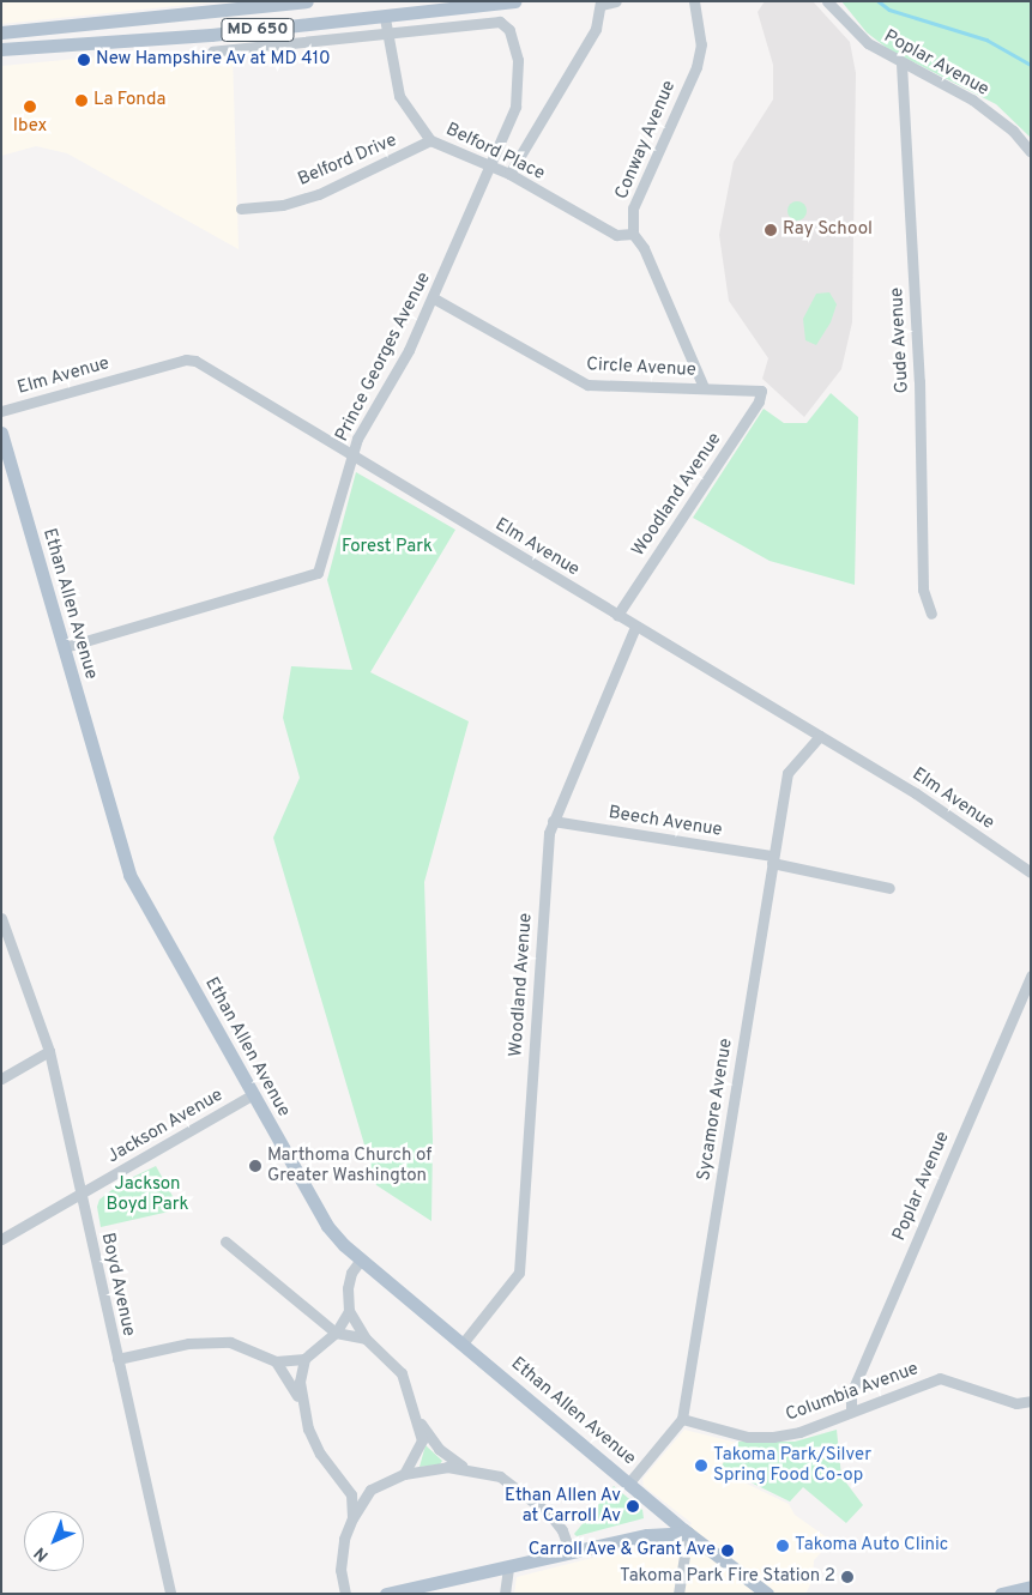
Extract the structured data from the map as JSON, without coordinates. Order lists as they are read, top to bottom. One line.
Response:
{"streets":{"main road":["MD 650","Ethan Allen Avenue"],"street":["Poplar Avenue","Conway Avenue","Belford Place","Belford Drive","Gude Avenue","Prince Georges Avenue","Circle Avenue","Elm Avenue","Woodland Avenue","Beech Avenue","Sycamore Avenue","Jackson Avenue","Boyd Avenue","Columbia Avenue"]},"crossings":[["MD 650","Belford Place"],["Poplar Avenue","Gude Avenue"],["Poplar Avenue","Columbia Avenue"],["Conway Avenue","Belford Place"],["Belford Place","Belford Drive"],["Belford Place","Prince Georges Avenue"],["Prince Georges Avenue","Circle Avenue"],["Prince Georges Avenue","Elm Avenue"],["Prince Georges Avenue","Ethan Allen Avenue"],["Circle Avenue","Woodland Avenue"],["Elm Avenue","Woodland Avenue"],["Elm Avenue","Sycamore Avenue"],["Woodland Avenue","Ethan Allen Avenue"],["Woodland Avenue","Beech Avenue"],["Ethan Allen Avenue","Jackson Avenue"],["Beech Avenue","Sycamore Avenue"],["Sycamore Avenue","Columbia Avenue"],["Jackson Avenue","Boyd Avenue"]],"parks":["Forest Park","Jackson Boyd Park"],"places":["New Hampshire Av at MD 410","La Fonda","Ibex","Ray School","Marthoma Church of Greater Washington","Takoma Park/Silver Spring Food Co-op","Ethan Allen Av at Carroll Av","Takoma Auto Clinic","Carroll Ave & Grant Ave","Takoma Park Fire Station 2"],"north":"bottom left"}
